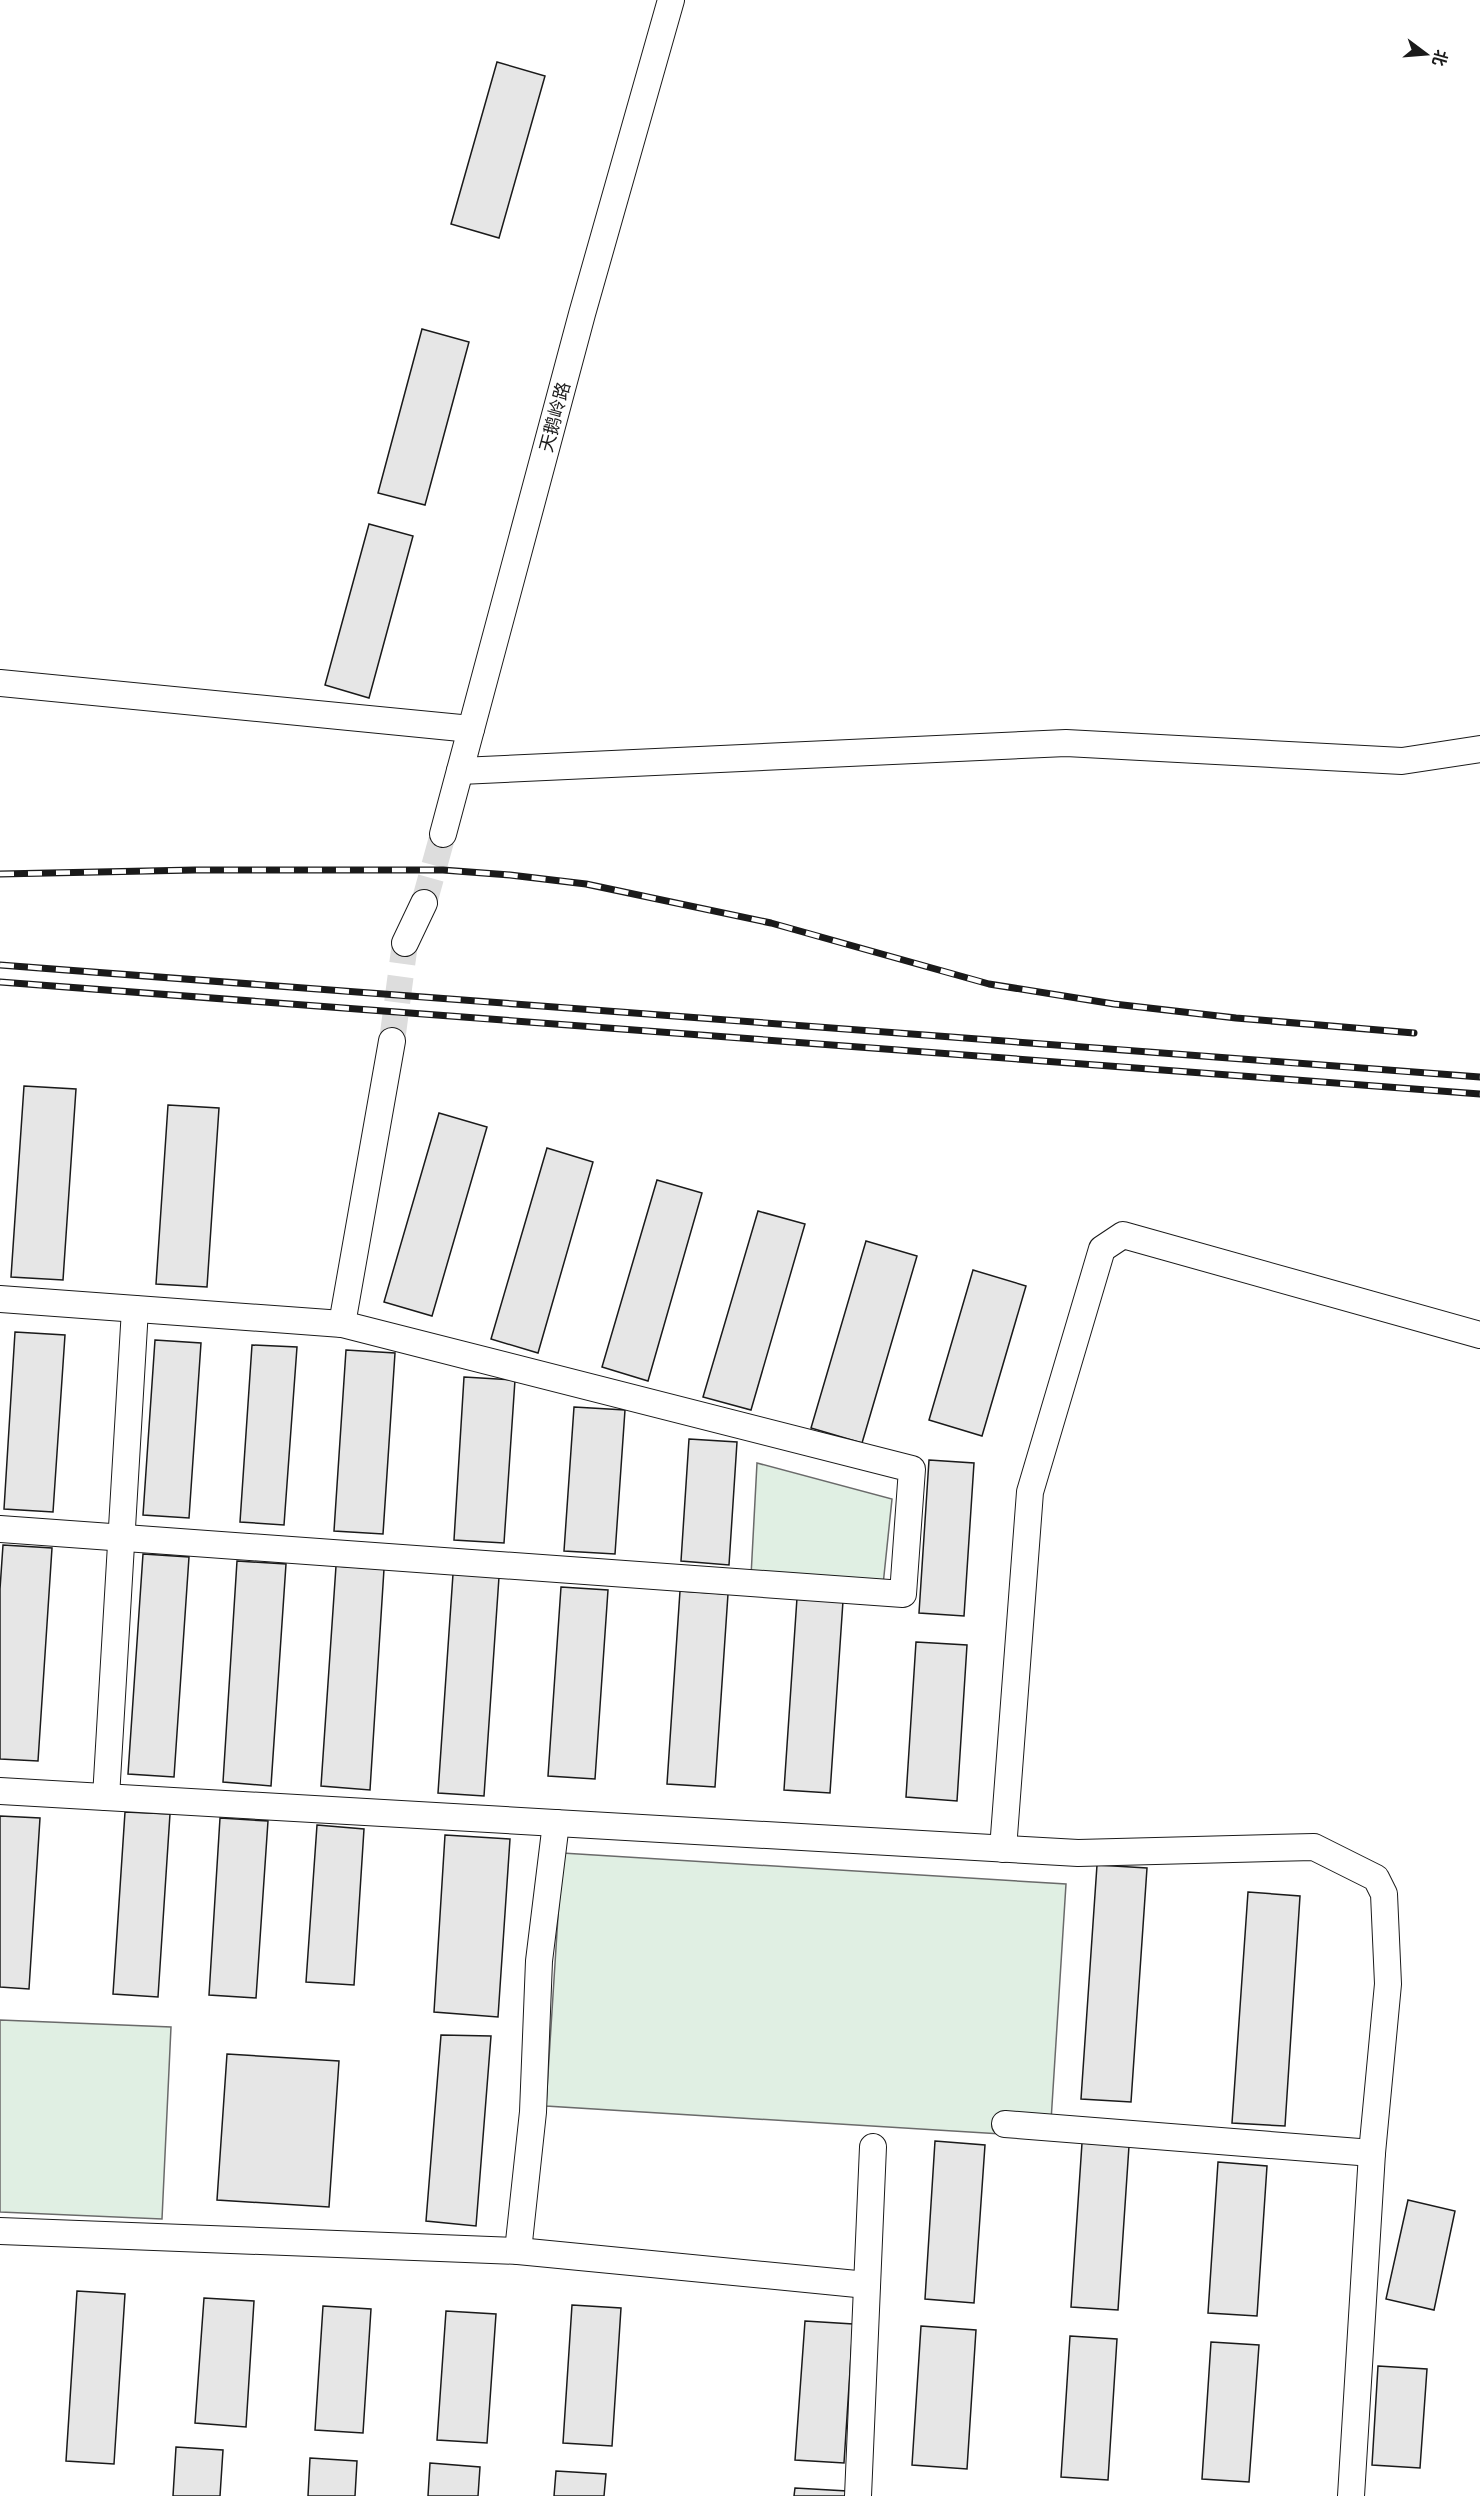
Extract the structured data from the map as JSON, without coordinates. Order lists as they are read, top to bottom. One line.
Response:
{"streets":{"street":["天鹅岭路"]},"north":"right"}
